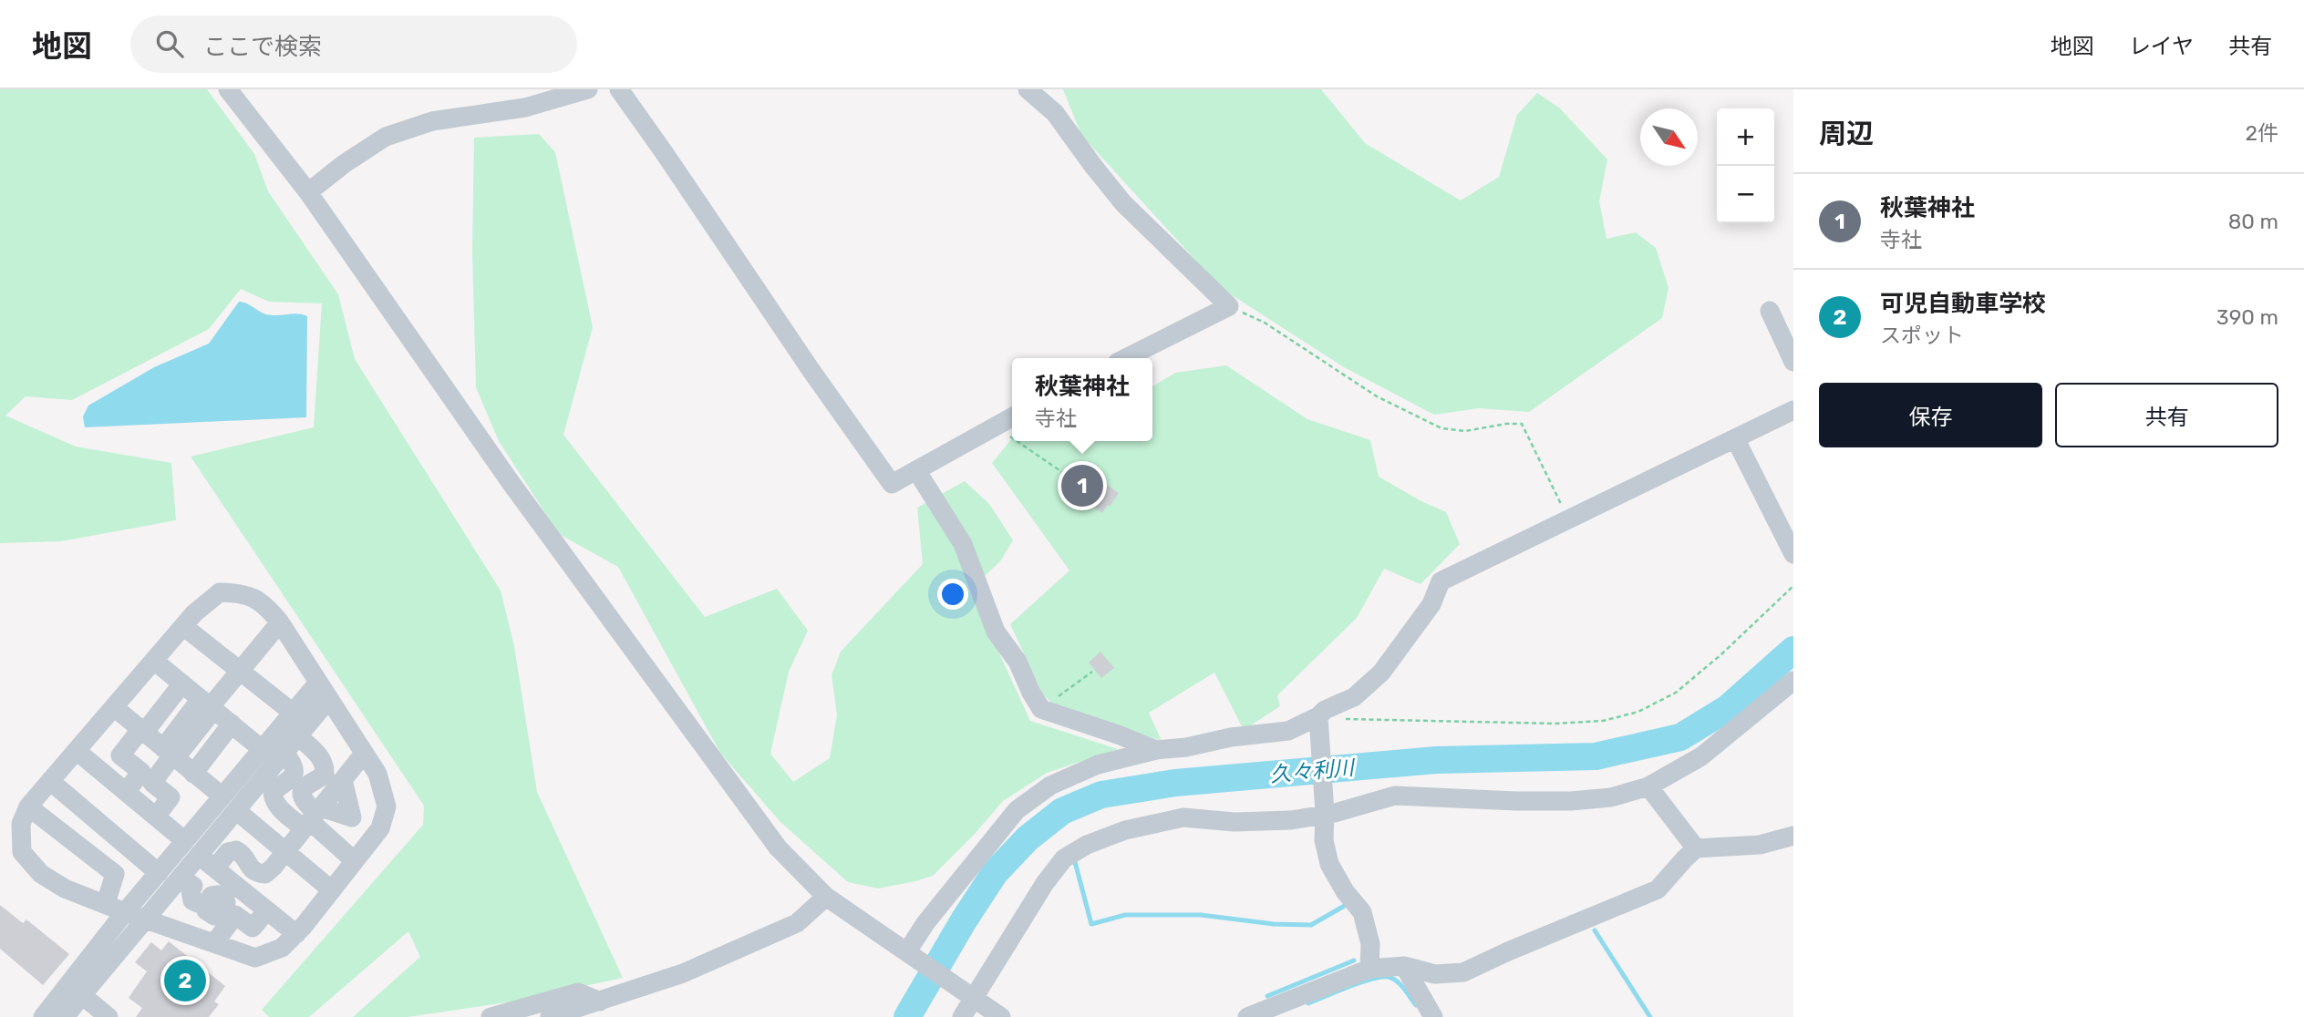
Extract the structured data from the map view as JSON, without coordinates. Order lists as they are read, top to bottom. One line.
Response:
{"water":["久々利川"],"north":"bottom right","page":{"header":"地図","search":"ここで検索","nav":["地図","レイヤ","共有"],"heading":["周辺","2件"],"map_buttons":["+","−"],"list":[{"mark":"1","name":"秋葉神社","note":"寺社","value":"80 m"},{"mark":"2","name":"可児自動車学校","note":"スポット","value":"390 m"}],"popup":["秋葉神社","寺社"],"buttons":["保存","共有"],"pins":["1","2"]}}
